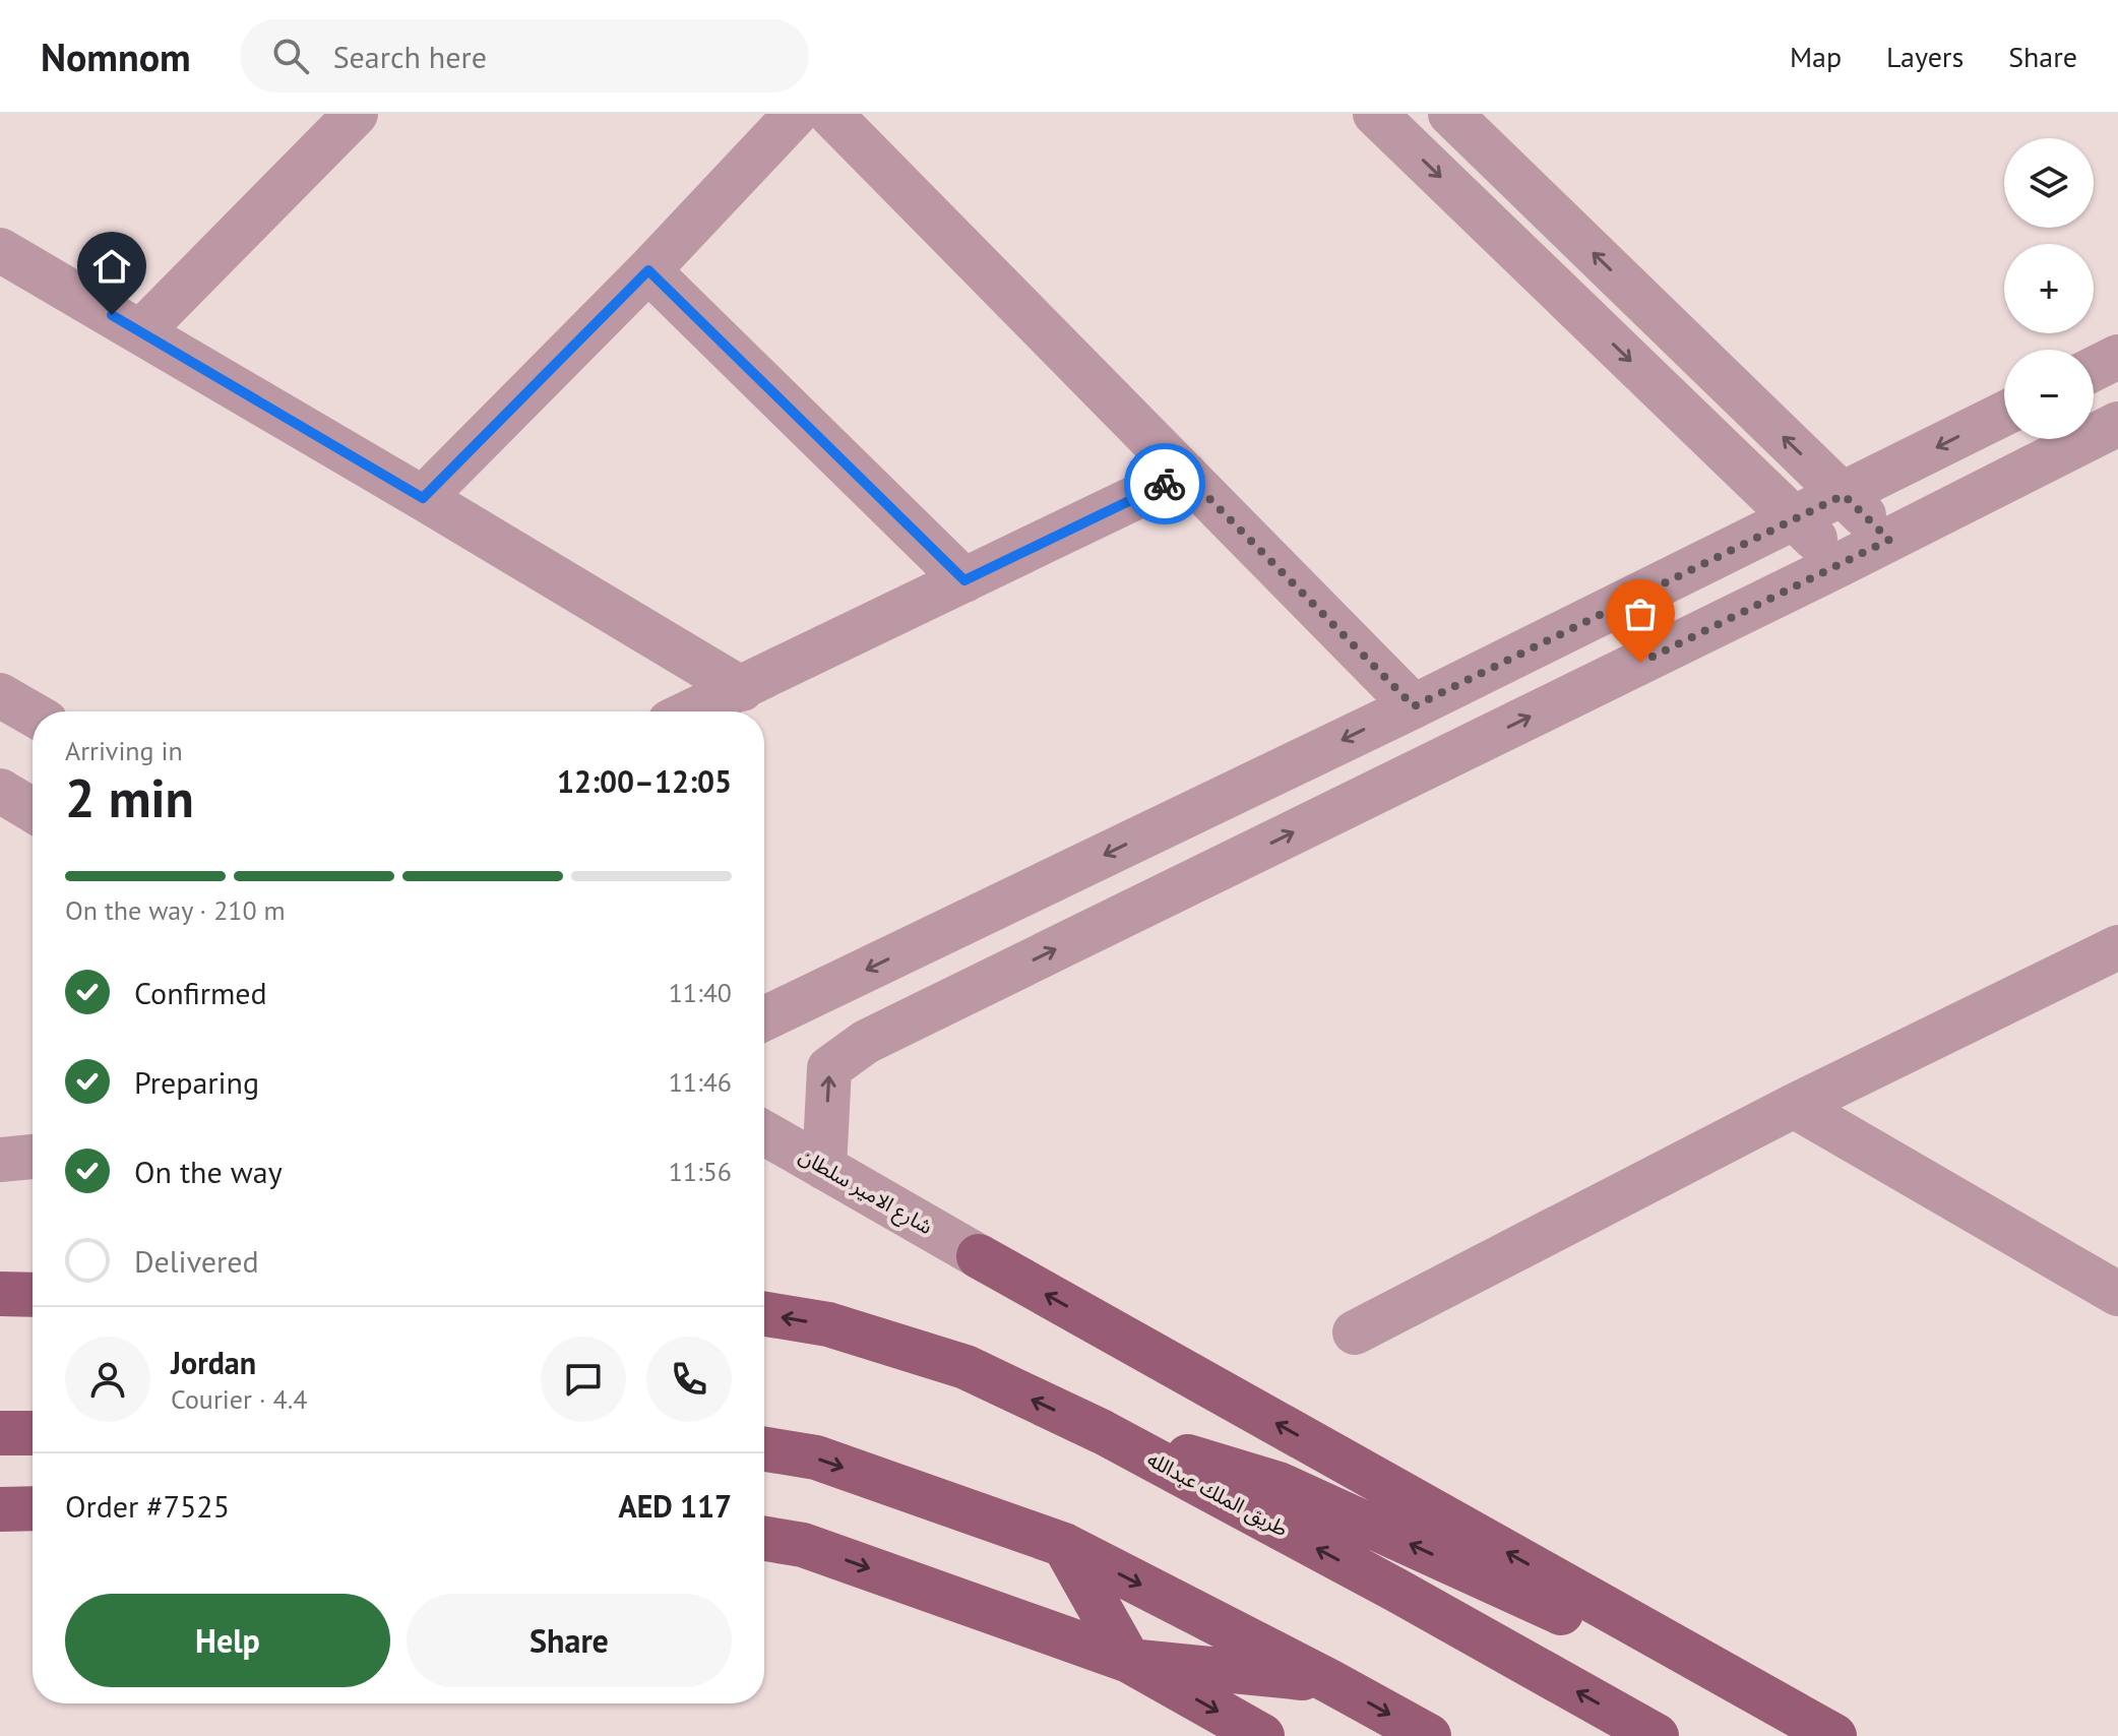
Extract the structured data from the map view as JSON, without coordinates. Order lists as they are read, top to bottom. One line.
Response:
{"streets":{"main road":["طريق الملك عبدالله"],"street":["شارع الامير سلطان"]},"page":{"header":"Nomnom","search":"Search here","nav":["Map","Layers","Share"],"map_buttons":["+","−"],"heading":["2 min","Arriving in","12:00–12:05"],"panel":["Jordan","Courier · 4.4","Order #7525","AED 117"],"bar":"On the way · 210 m","list":[["Confirmed","11:40"],["Preparing","11:46"],["On the way","11:56"],"Delivered"],"buttons":["Help","Share"]}}
